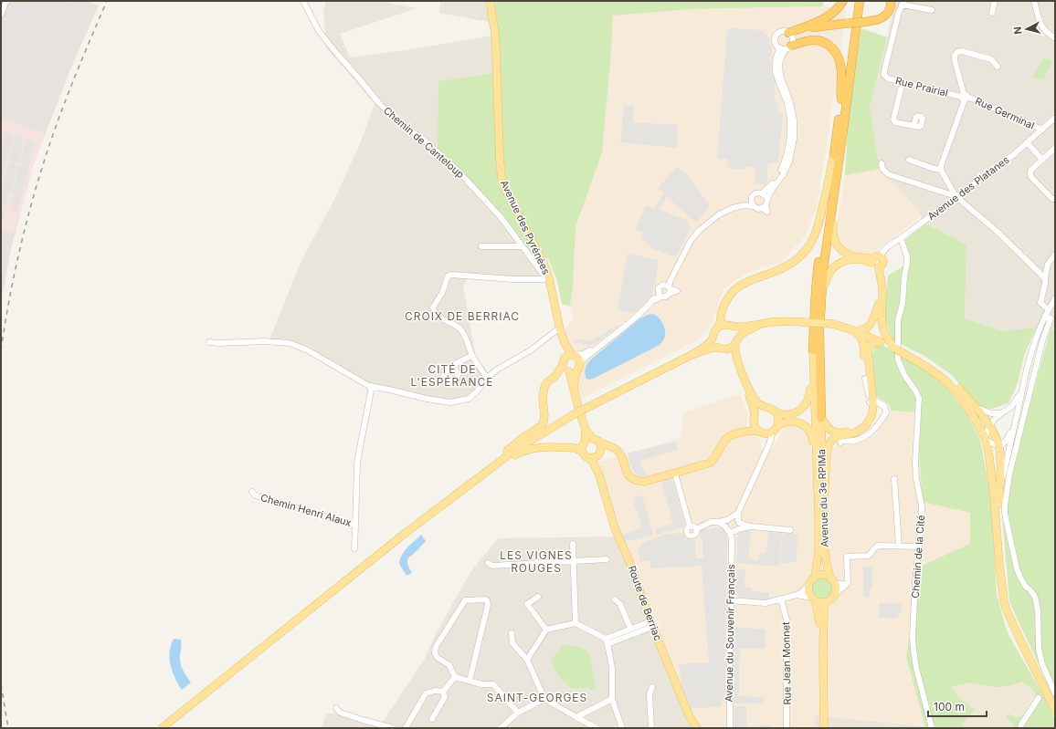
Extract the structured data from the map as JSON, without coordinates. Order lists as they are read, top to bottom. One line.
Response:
{"streets":{"main road":["Avenue des Pyrénées","Avenue du 3e RPIMa","Route de Berriac"],"street":["Rue Prairial","Rue Germinal","Chemin de Canteloup","Avenue des Platanes","Chemin Henri Alaux","Chemin de la Cité","Avenue du Souvenir Français","Rue Jean Monnet"]},"crossings":[["Rue Prairial","Rue Germinal"],["Rue Germinal","Avenue des Platanes"],["Chemin de Canteloup","Avenue des Pyrénées"],["Avenue des Platanes","Chemin de la Cité"]],"districts":["CROIX DE BERRIAC","CITÉ DE L'ESPÉRANCE","LES VIGNES ROUGES","SAINT-GEORGES"],"scale_bar":"100 m","north":"left"}
